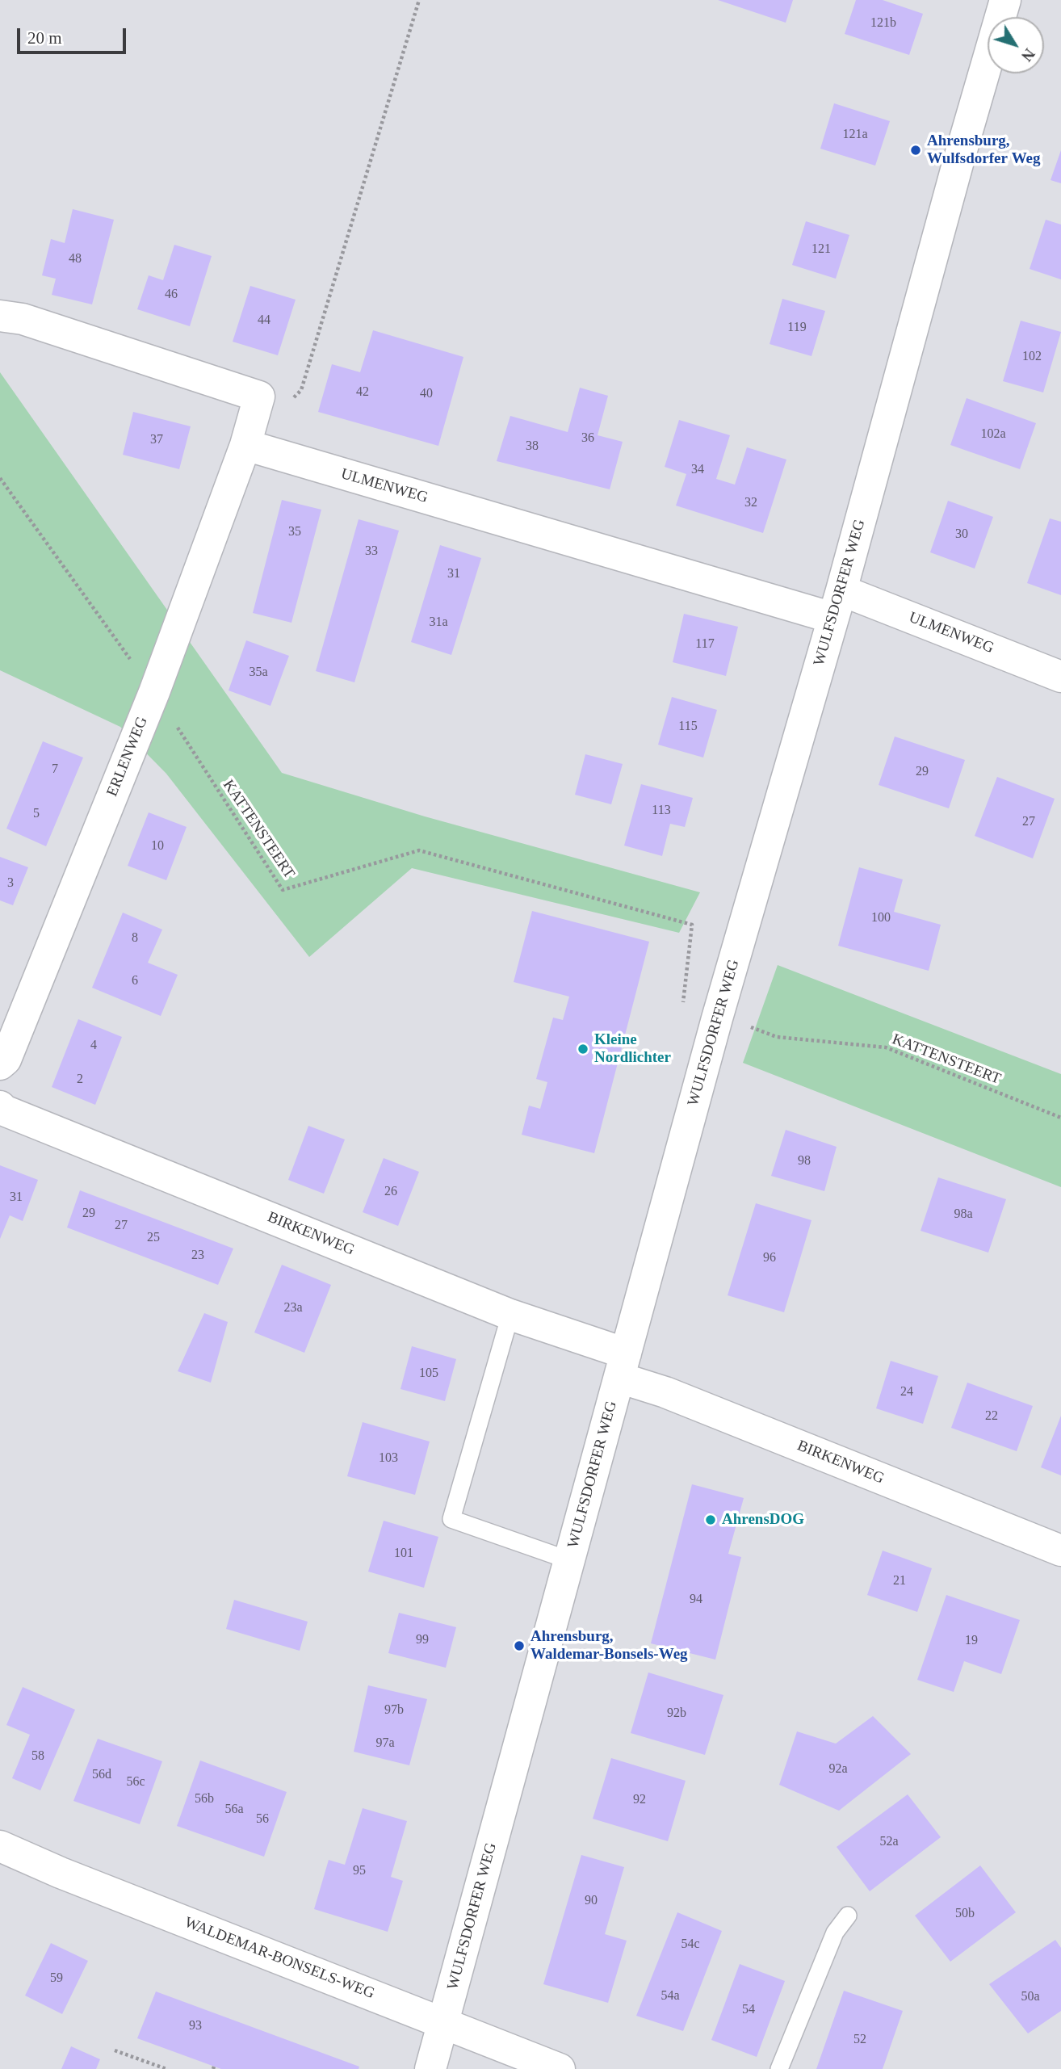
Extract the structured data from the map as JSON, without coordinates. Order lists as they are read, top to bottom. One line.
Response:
{"streets":{"street":["ULMENWEG","WULFSDORFER WEG","ERLENWEG","BIRKENWEG","WALDEMAR-BONSELS-WEG"],"path":["KATTENSTEERT"]},"crossings":[["ULMENWEG","WULFSDORFER WEG"],["ULMENWEG","ERLENWEG"],["WULFSDORFER WEG","BIRKENWEG"],["WULFSDORFER WEG","WALDEMAR-BONSELS-WEG"],["ERLENWEG","KATTENSTEERT"]],"places":["Ahrensburg, Wulfsdorfer Weg","Kleine Nordlichter","AhrensDOG","Ahrensburg, Waldemar-Bonsels-Weg"],"house_numbers":["121b","121a","121","48","46","44","119","102","42","40","102a","36","37","38","34","32","35","30","33","31","31a","117","35a","115","7","29","113","5","27","10","3","100","8","6","4","2","98","26","31","29","98a","27","25","23","96","23a","105","24","22","103","101","21","94","99","19","97b","92b","97a","58","92a","56d","56c","56b","92","56a","56","52a","95","90","50b","54c","59","54a","50a","54","93","52"],"scale_bar":"20 m","north":"bottom right"}
